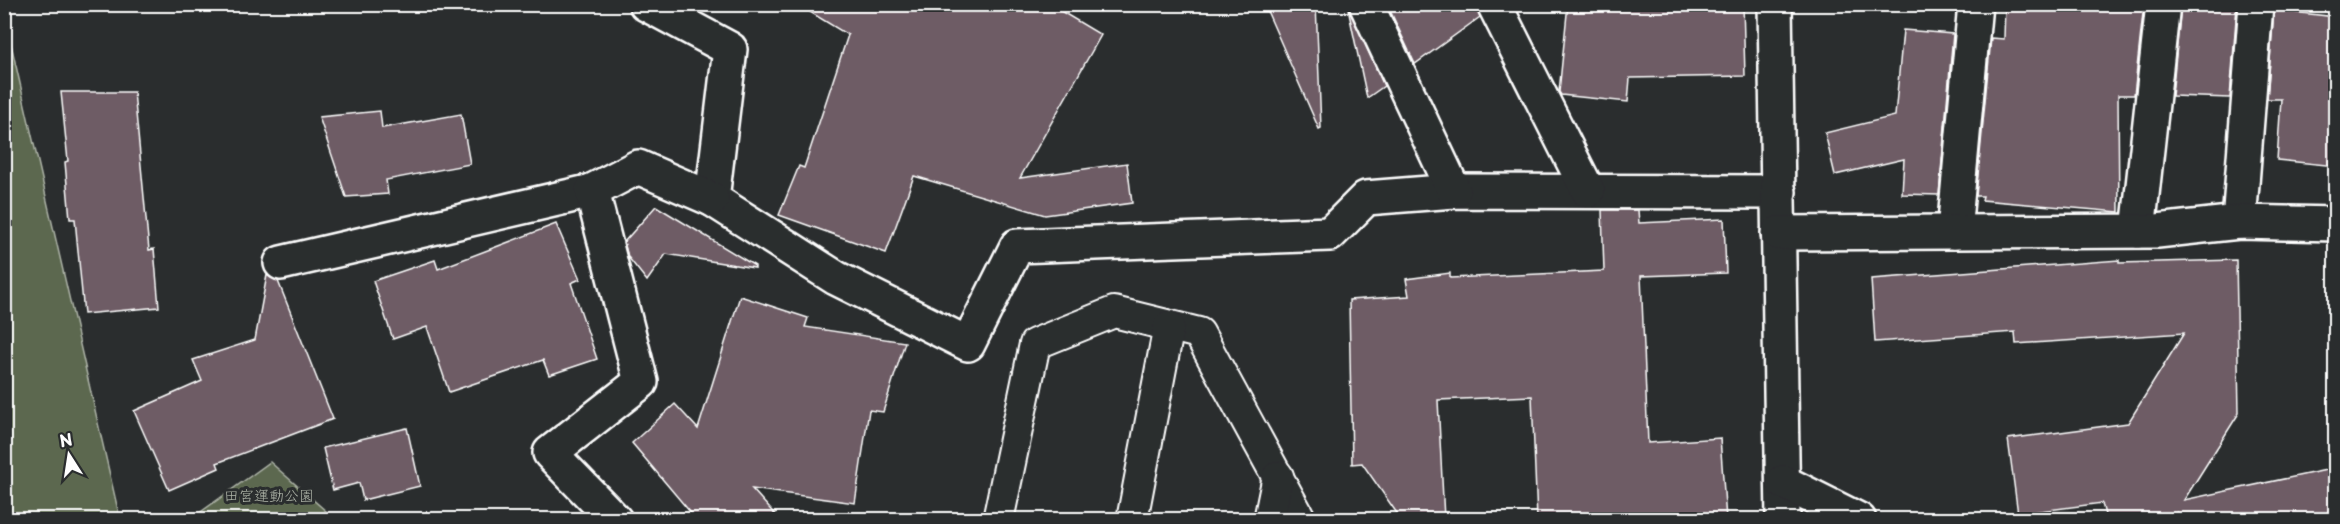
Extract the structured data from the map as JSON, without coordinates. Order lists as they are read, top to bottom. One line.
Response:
{"parks":["田宮運動公園"],"north":"top"}
